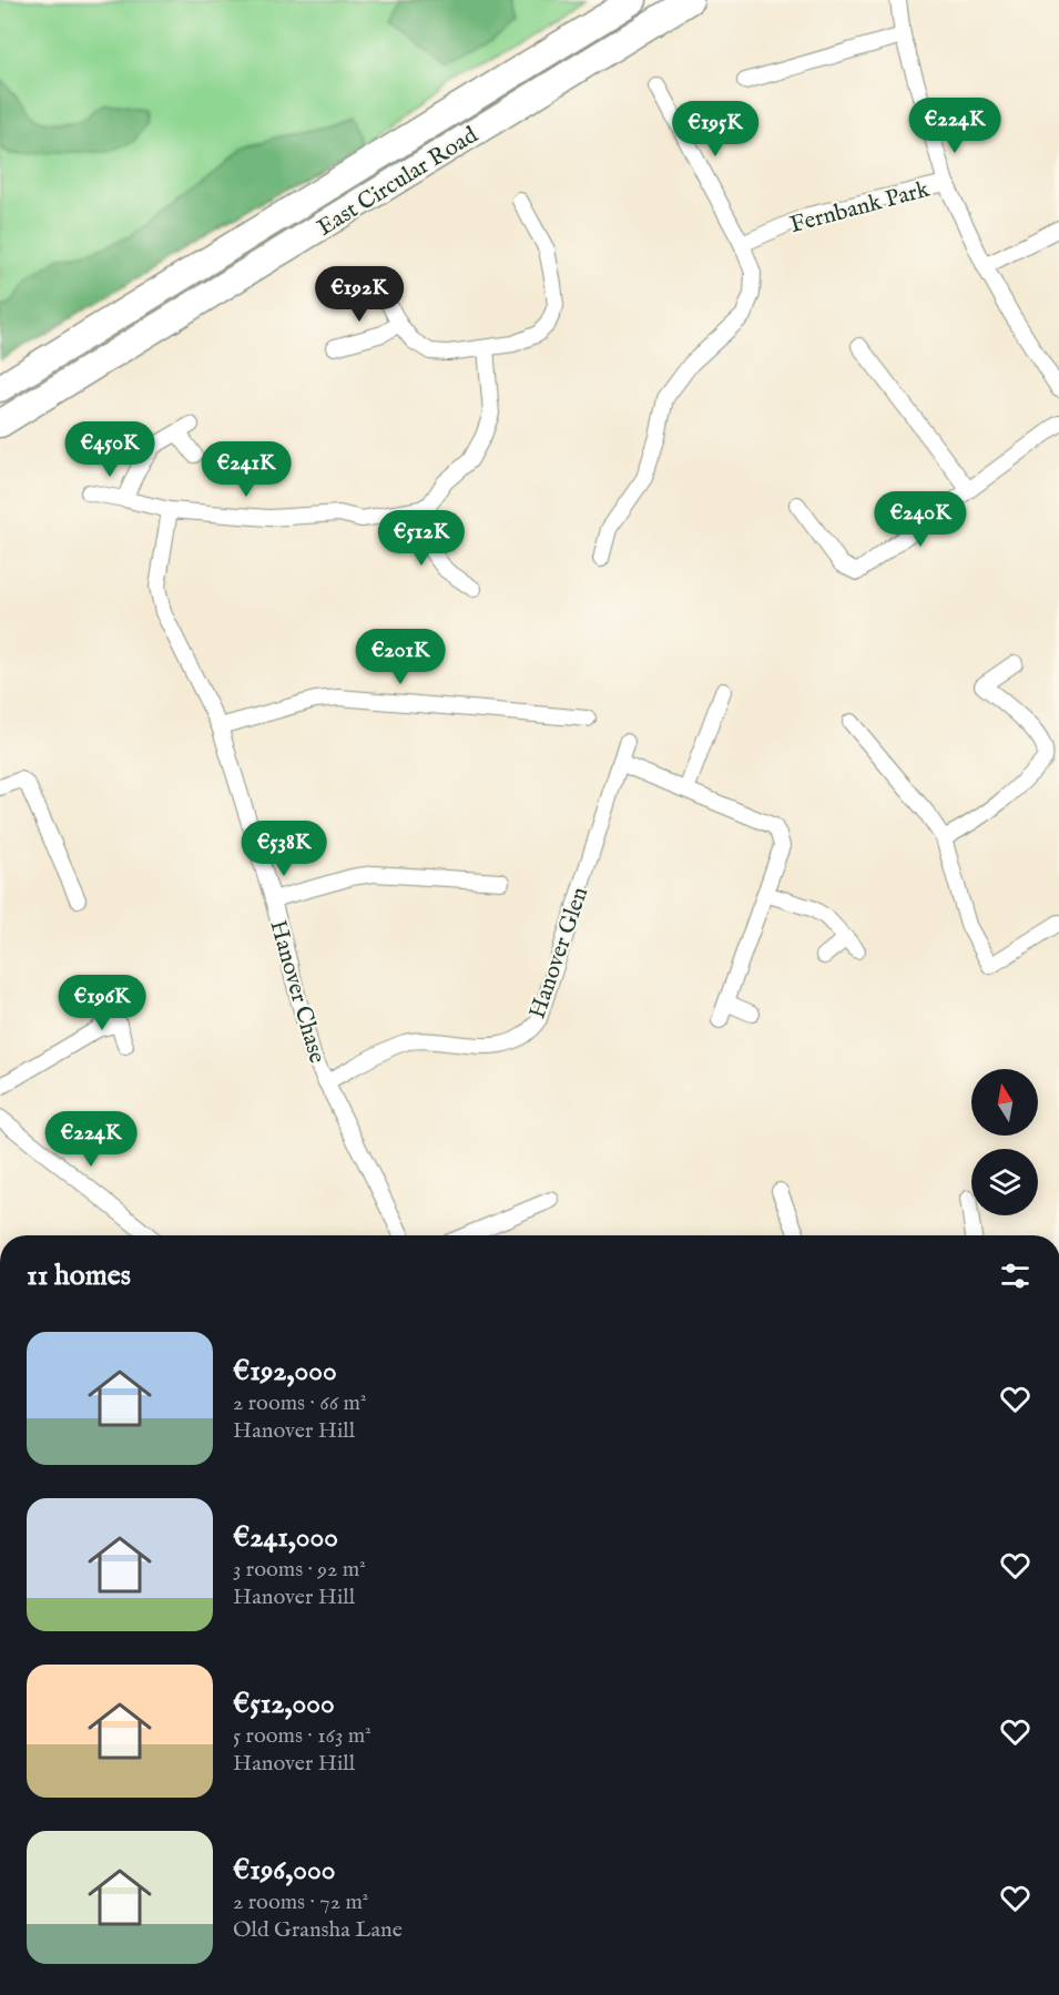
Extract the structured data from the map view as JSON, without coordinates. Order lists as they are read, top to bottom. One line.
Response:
{"streets":{"highway":["East Circular Road"],"street":["Fernbank Park","Hanover Glen","Hanover Chase"]},"crossings":[["Hanover Glen","Hanover Chase"]],"north":"top","page":{"price":["€224K","€195K","€192K","€450K","€241K","€240K","€512K","€201K","€538K","€196K","€224K"],"heading":"11 homes","list":[{"name":"€192,000","note":"2 rooms · 66 m² · Hanover Hill"},{"name":"€241,000","note":"3 rooms · 92 m² · Hanover Hill"},{"name":"€512,000","note":"5 rooms · 163 m² · Hanover Hill"},{"name":"€196,000","note":"2 rooms · 72 m² · Old Gransha Lane"}]}}
